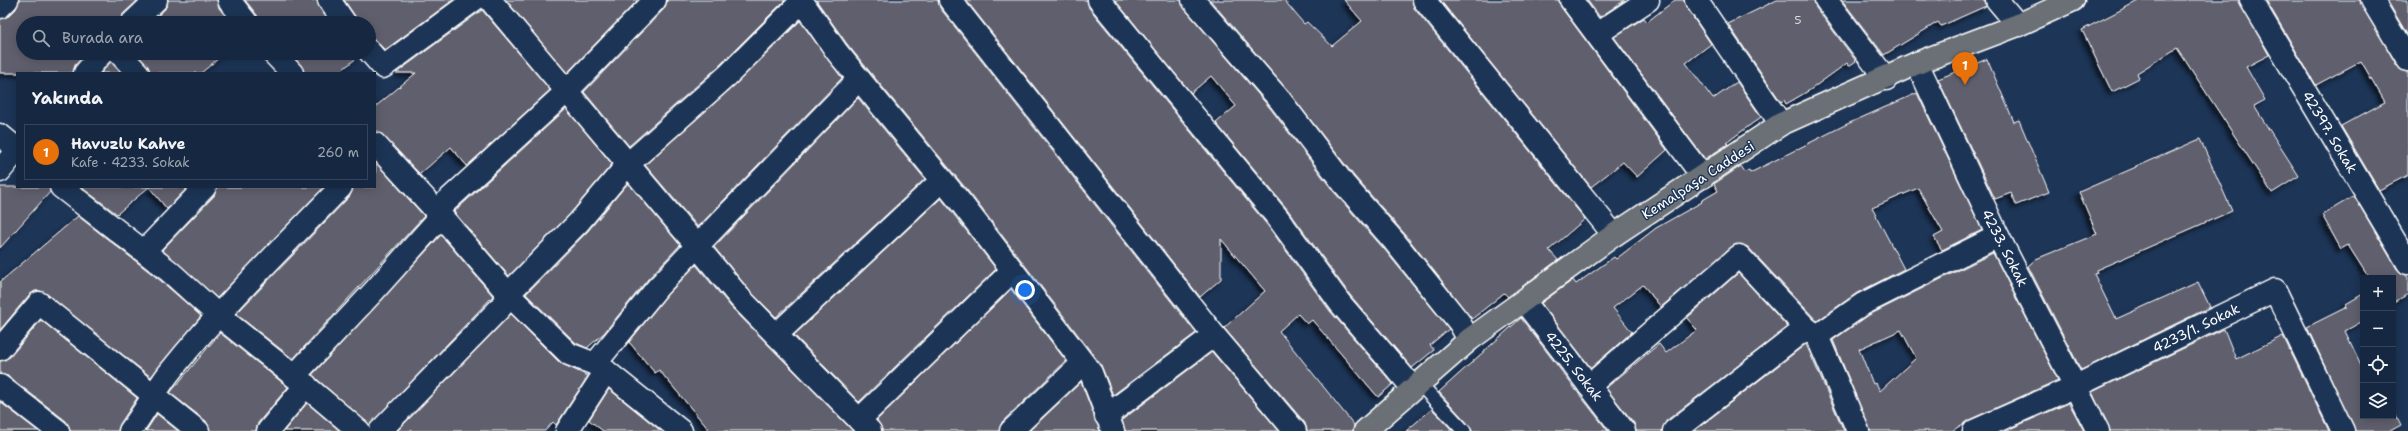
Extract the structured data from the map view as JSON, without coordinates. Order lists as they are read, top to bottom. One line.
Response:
{"streets":{"main road":["Kemalpaşa Caddesi"],"street":["42397. Sokak","4233. Sokak","4233/1. Sokak","4225. Sokak"]},"crossings":[["Kemalpaşa Caddesi","4233. Sokak"],["Kemalpaşa Caddesi","4225. Sokak"],["4233. Sokak","4233/1. Sokak"]],"house_numbers":["5"],"page":{"search":"Burada ara","pins":"1","heading":"Yakında","list":[{"mark":"1","name":"Havuzlu Kahve","note":"Kafe · 4233. Sokak","value":"260 m"}],"map_buttons":["+","−"]}}
